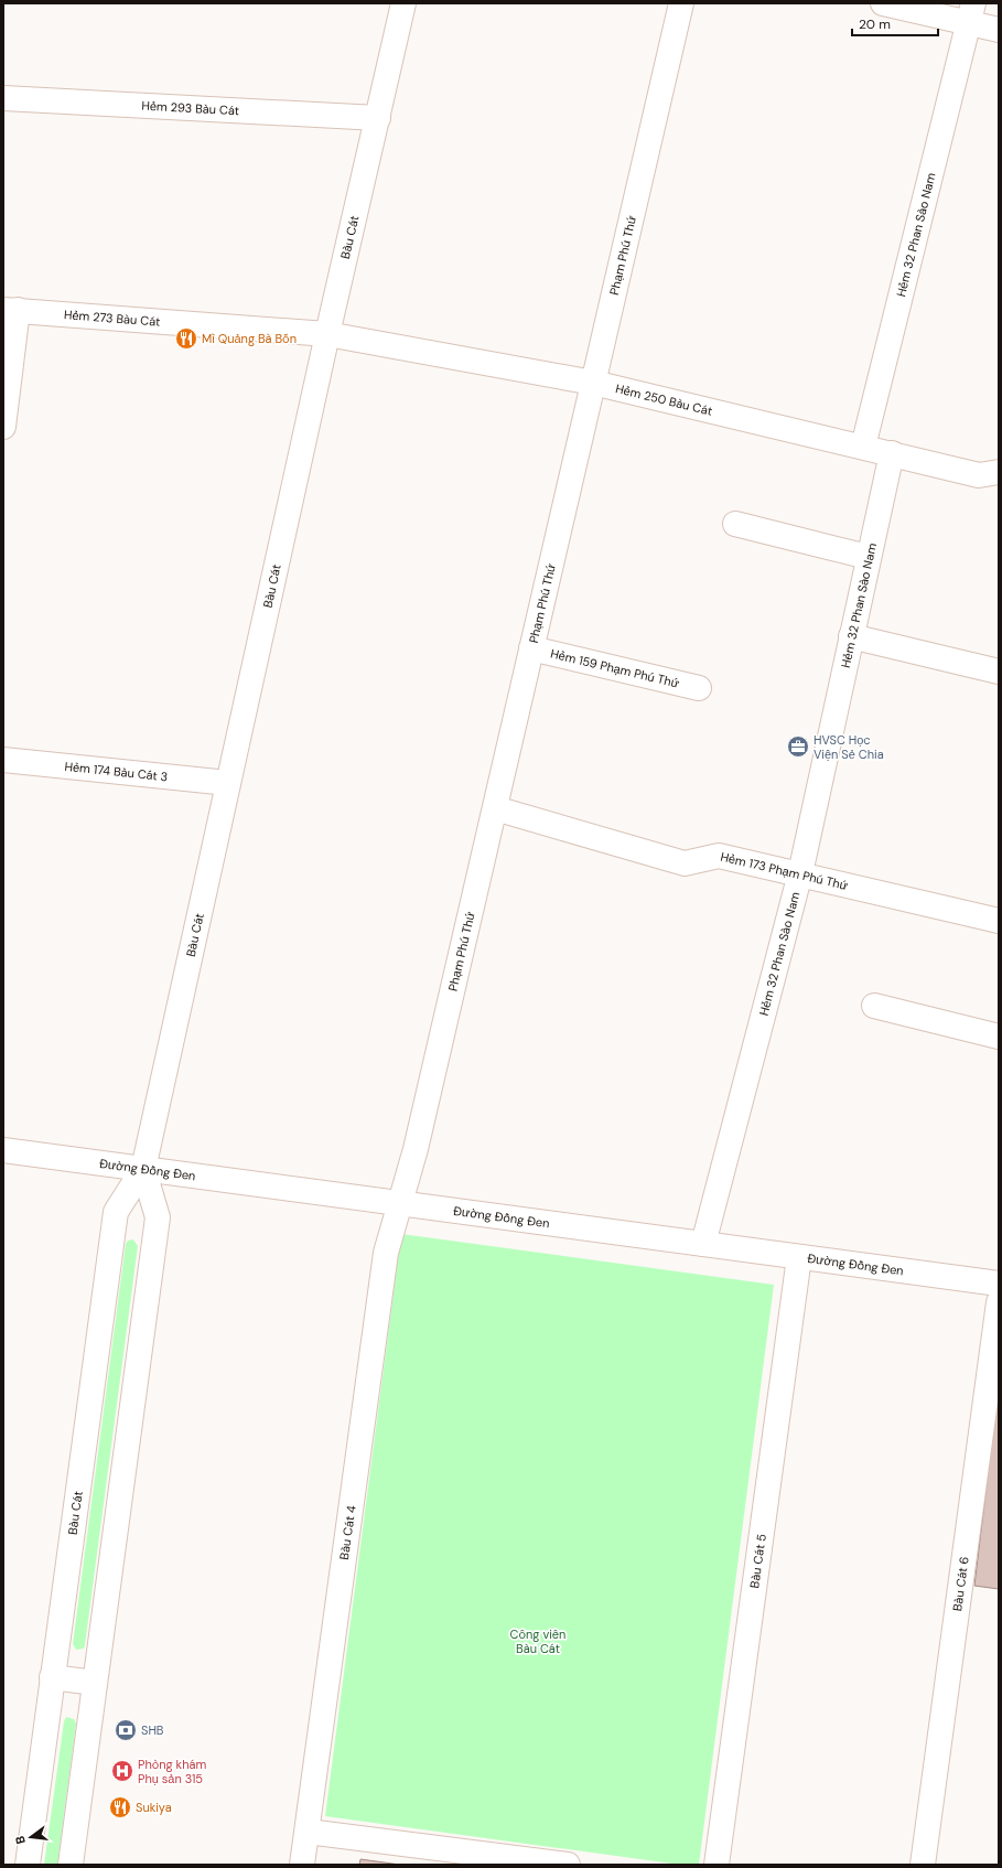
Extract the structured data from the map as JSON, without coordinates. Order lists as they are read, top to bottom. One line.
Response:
{"streets":{"street":["Hẻm 293 Bàu Cát","Hẻm 32 Phan Sào Nam","Bàu Cát","Phạm Phú Thứ","Hẻm 273 Bàu Cát","Hẻm 250 Bàu Cát","Hẻm 159 Phạm Phú Thứ","Hẻm 174 Bàu Cát 3","Hẻm 173 Phạm Phú Thứ","Đường Đồng Đen","Bàu Cát 4","Bàu Cát 5","Bàu Cát 6"]},"crossings":[["Hẻm 293 Bàu Cát","Bàu Cát"],["Hẻm 32 Phan Sào Nam","Hẻm 250 Bàu Cát"],["Hẻm 32 Phan Sào Nam","Hẻm 173 Phạm Phú Thứ"],["Hẻm 32 Phan Sào Nam","Đường Đồng Đen"],["Bàu Cát","Hẻm 273 Bàu Cát"],["Bàu Cát","Hẻm 250 Bàu Cát"],["Bàu Cát","Hẻm 174 Bàu Cát 3"],["Bàu Cát","Đường Đồng Đen"],["Phạm Phú Thứ","Hẻm 250 Bàu Cát"],["Phạm Phú Thứ","Hẻm 159 Phạm Phú Thứ"],["Phạm Phú Thứ","Hẻm 173 Phạm Phú Thứ"],["Phạm Phú Thứ","Đường Đồng Đen"],["Phạm Phú Thứ","Bàu Cát 4"],["Hẻm 273 Bàu Cát","Hẻm 250 Bàu Cát"],["Đường Đồng Đen","Bàu Cát 4"],["Đường Đồng Đen","Bàu Cát 5"]],"parks":["Công viên Bàu Cát"],"places":{"restaurant":["Mì Quảng Bà Bốn","Sukiya"],"office":["HVSC Học Viện Sẻ Chia"],"bank":["SHB"],"hospital":["Phòng khám Phụ sản 315"]},"scale_bar":"20 m","north":"left"}
